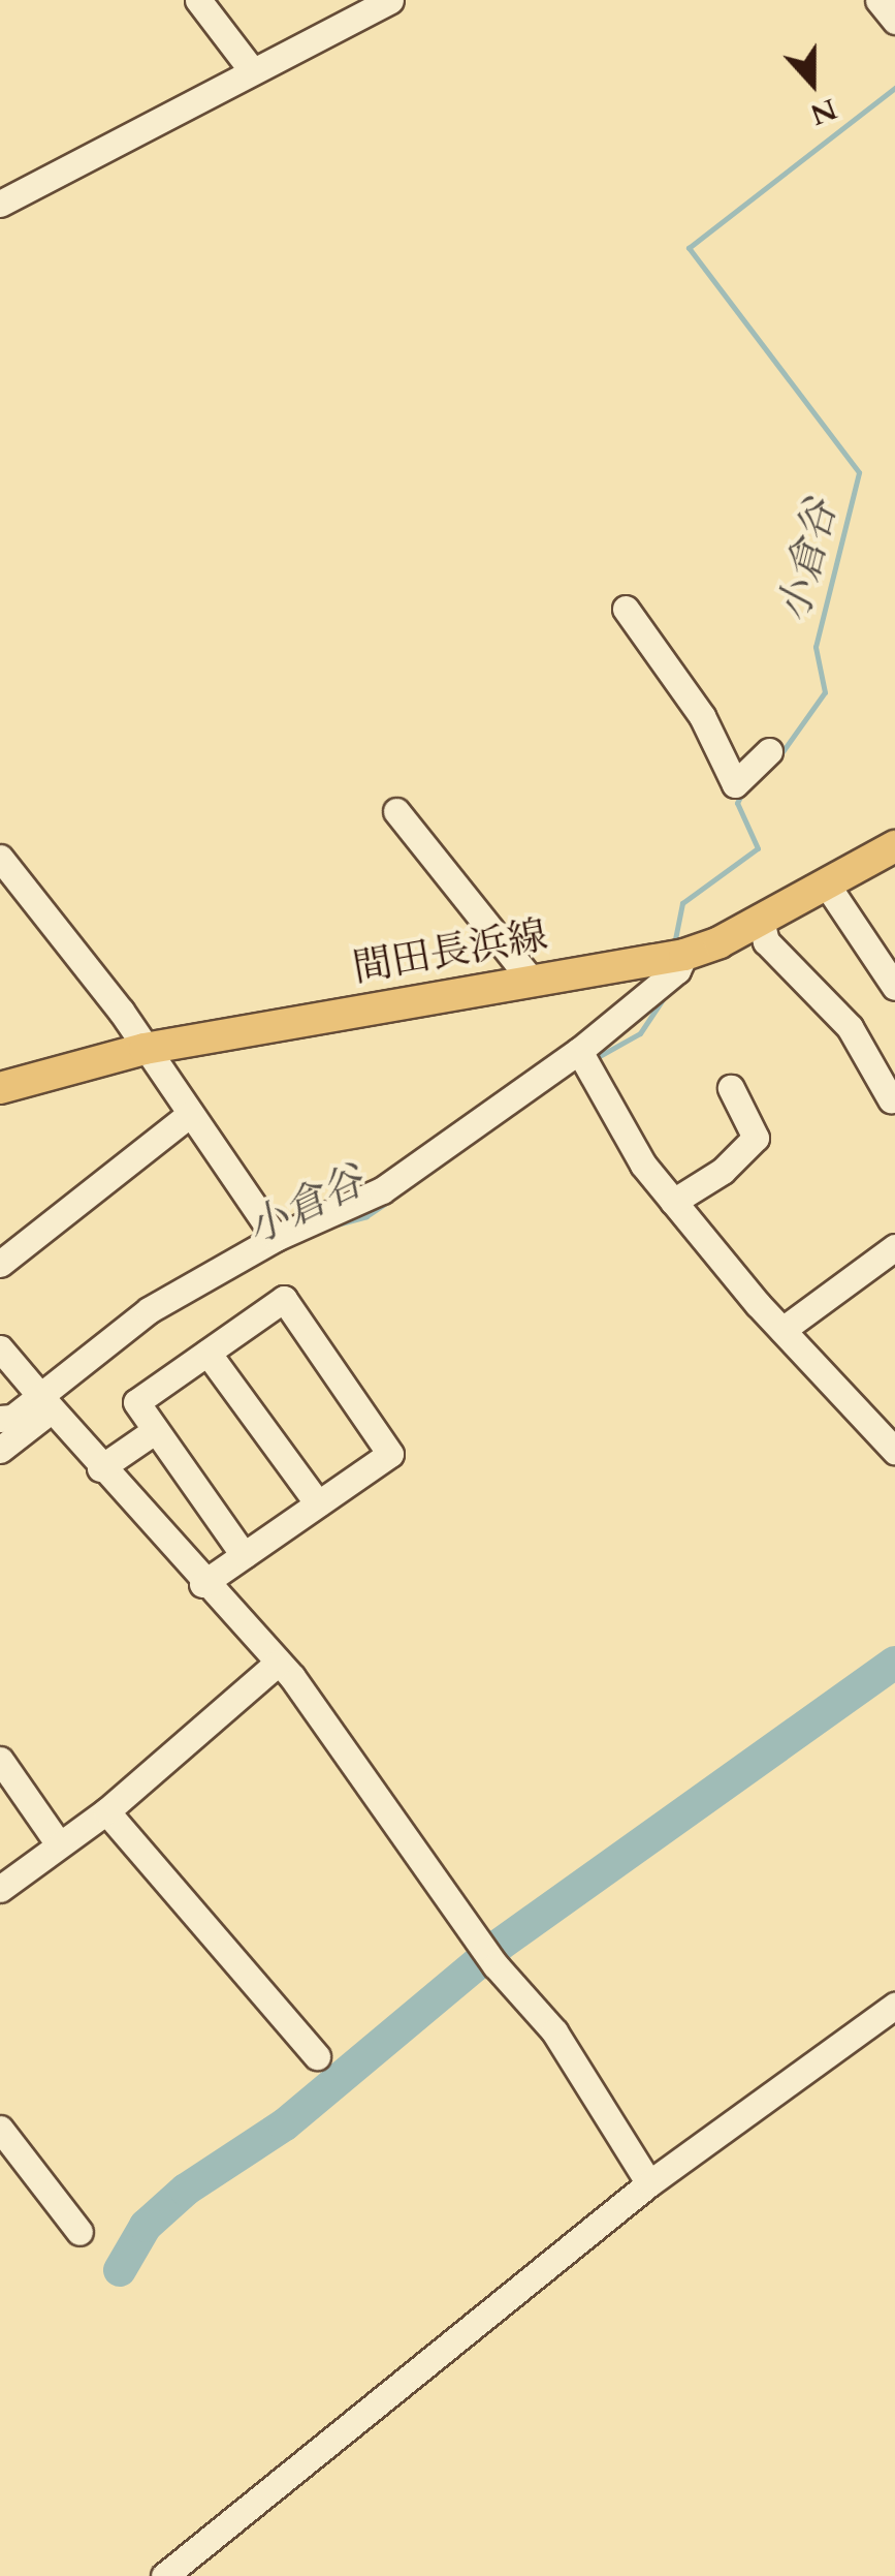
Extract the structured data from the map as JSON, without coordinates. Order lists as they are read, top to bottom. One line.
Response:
{"streets":{"main road":["間田長浜線"]},"water":["小倉谷"],"north":"bottom"}
